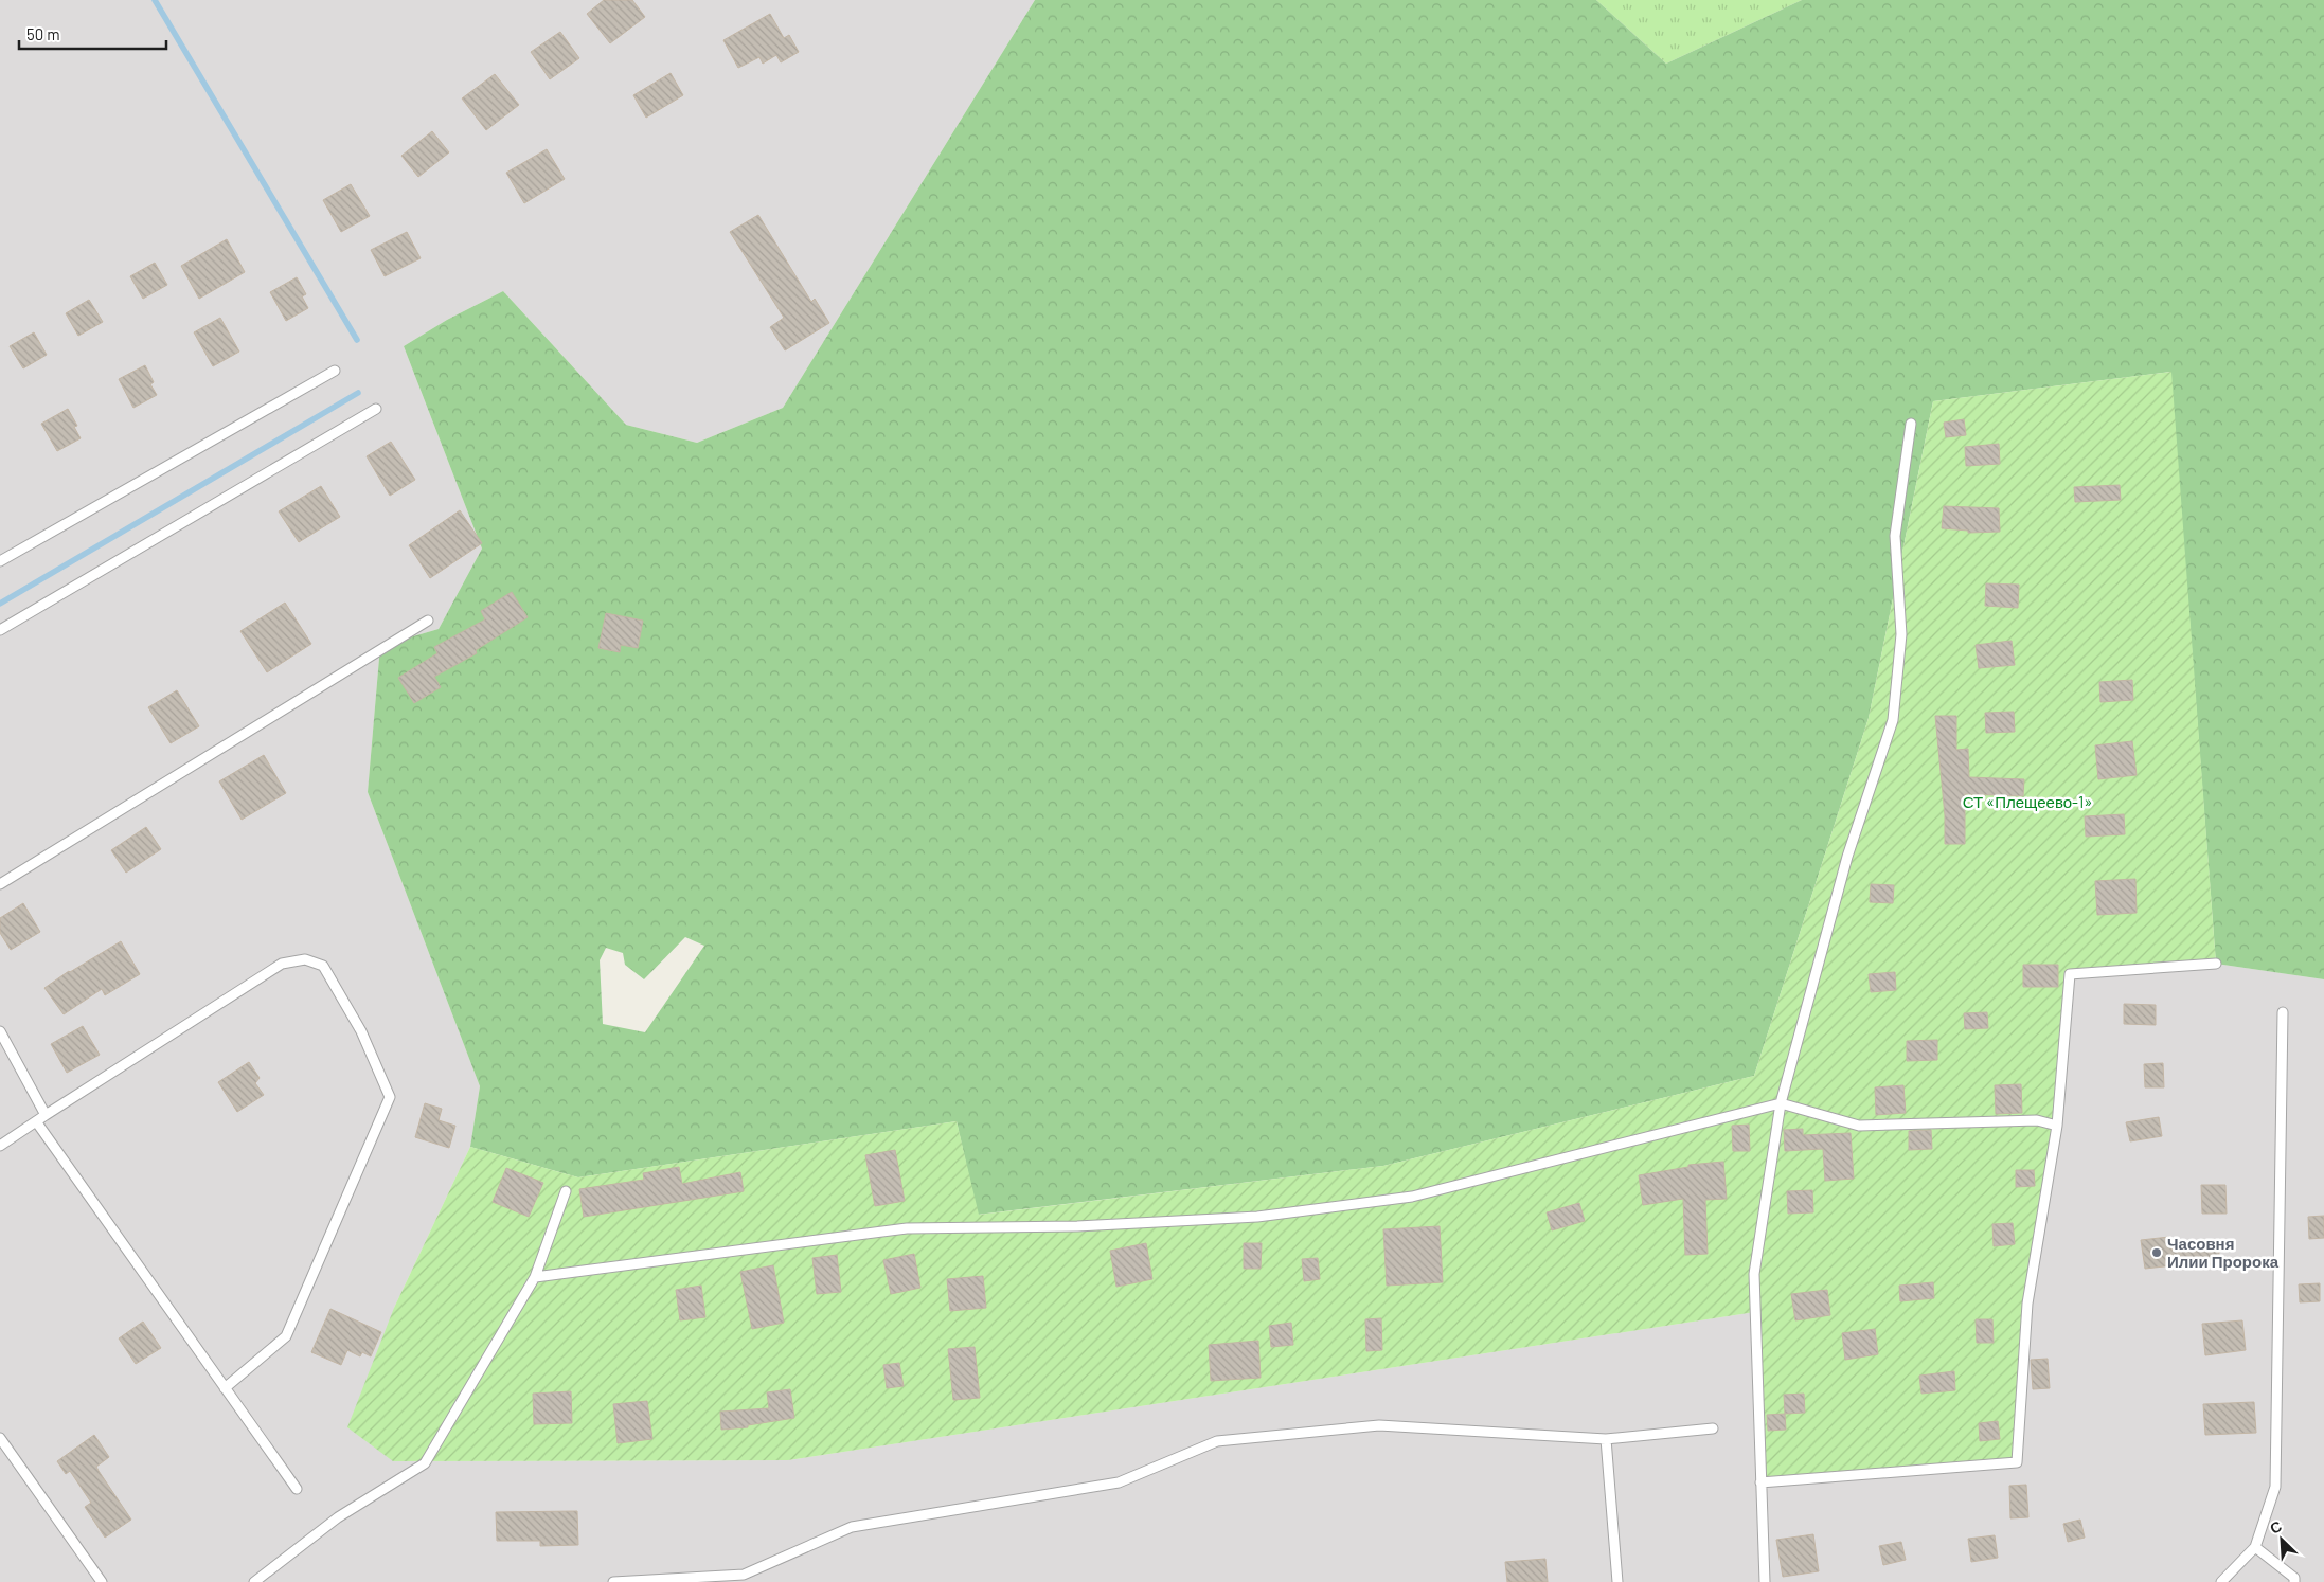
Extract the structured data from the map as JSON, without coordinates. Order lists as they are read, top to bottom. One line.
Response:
{"parks":["СТ «Плещеево-1»"],"places":["Часовня Илии Пророка"],"scale_bar":"50 m","north":"top left"}
